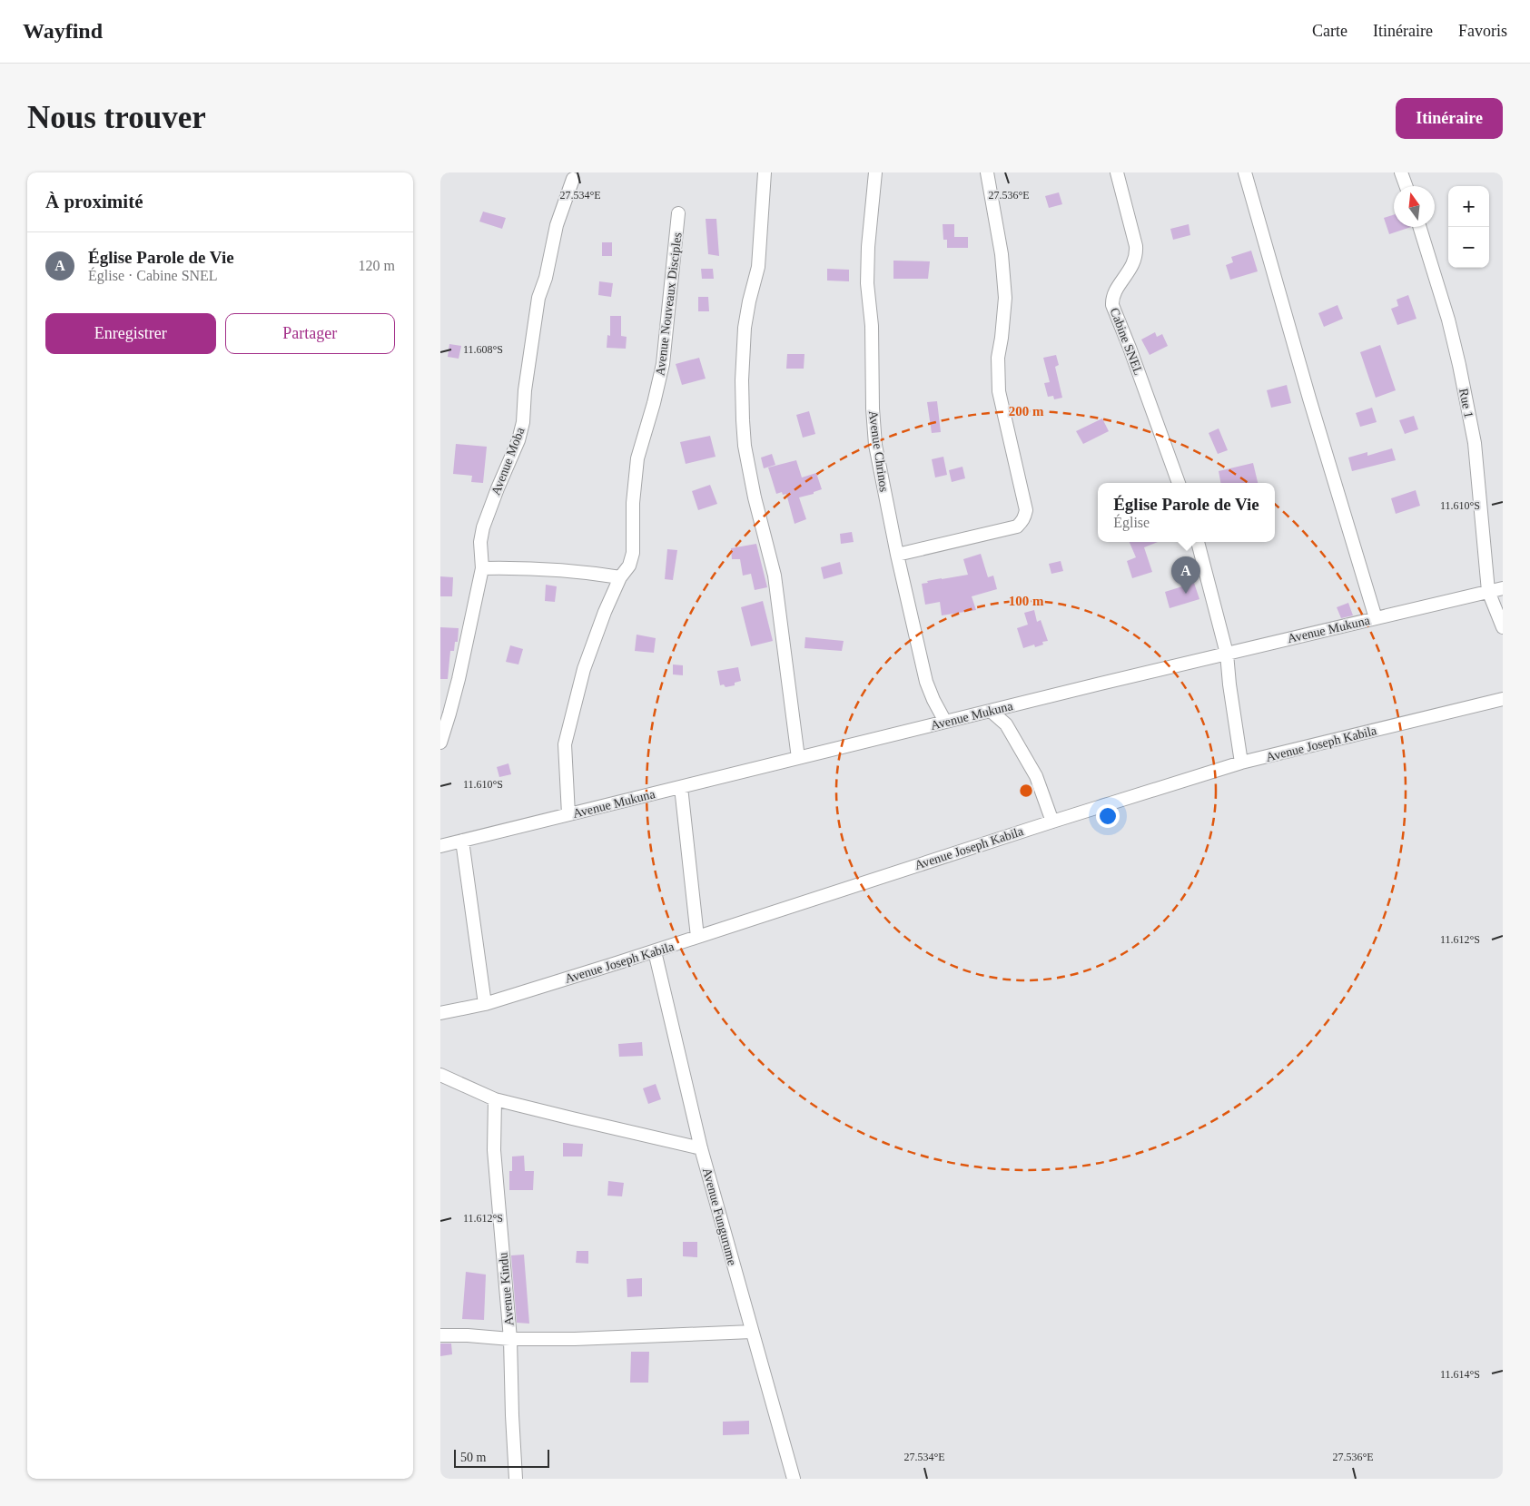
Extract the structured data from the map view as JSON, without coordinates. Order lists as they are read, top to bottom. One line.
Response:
{"streets":{"street":["Avenue Nouveaux Disciples","Cabine SNEL","Rue 1","Avenue Chrinos","Avenue Moba","Avenue Mukuna","Avenue Joseph Kabila","Avenue Fungurume","Avenue Kindu"]},"crossings":[["Avenue Nouveaux Disciples","Avenue Mukuna"],["Rue 1","Avenue Mukuna"],["Avenue Chrinos","Avenue Mukuna"],["Avenue Joseph Kabila","Avenue Fungurume"]],"scale_bar":"50 m","north":"top","page":{"header":"Wayfind","nav":["Carte","Itinéraire","Favoris"],"buttons":["Itinéraire",["Enregistrer","Partager"]],"title":"Nous trouver","heading":"À proximité","map_buttons":["+","−"],"list":[{"mark":"A","name":"Église Parole de Vie","note":"Église · Cabine SNEL","value":"120 m"}],"popup":["Église Parole de Vie","Église"],"pins":"A","scale":"50 m"},"coordinates":["27.534°E","27.536°E","11.608°S","11.610°S","11.612°S","11.614°S"],"rings":["200 m","100 m"]}
